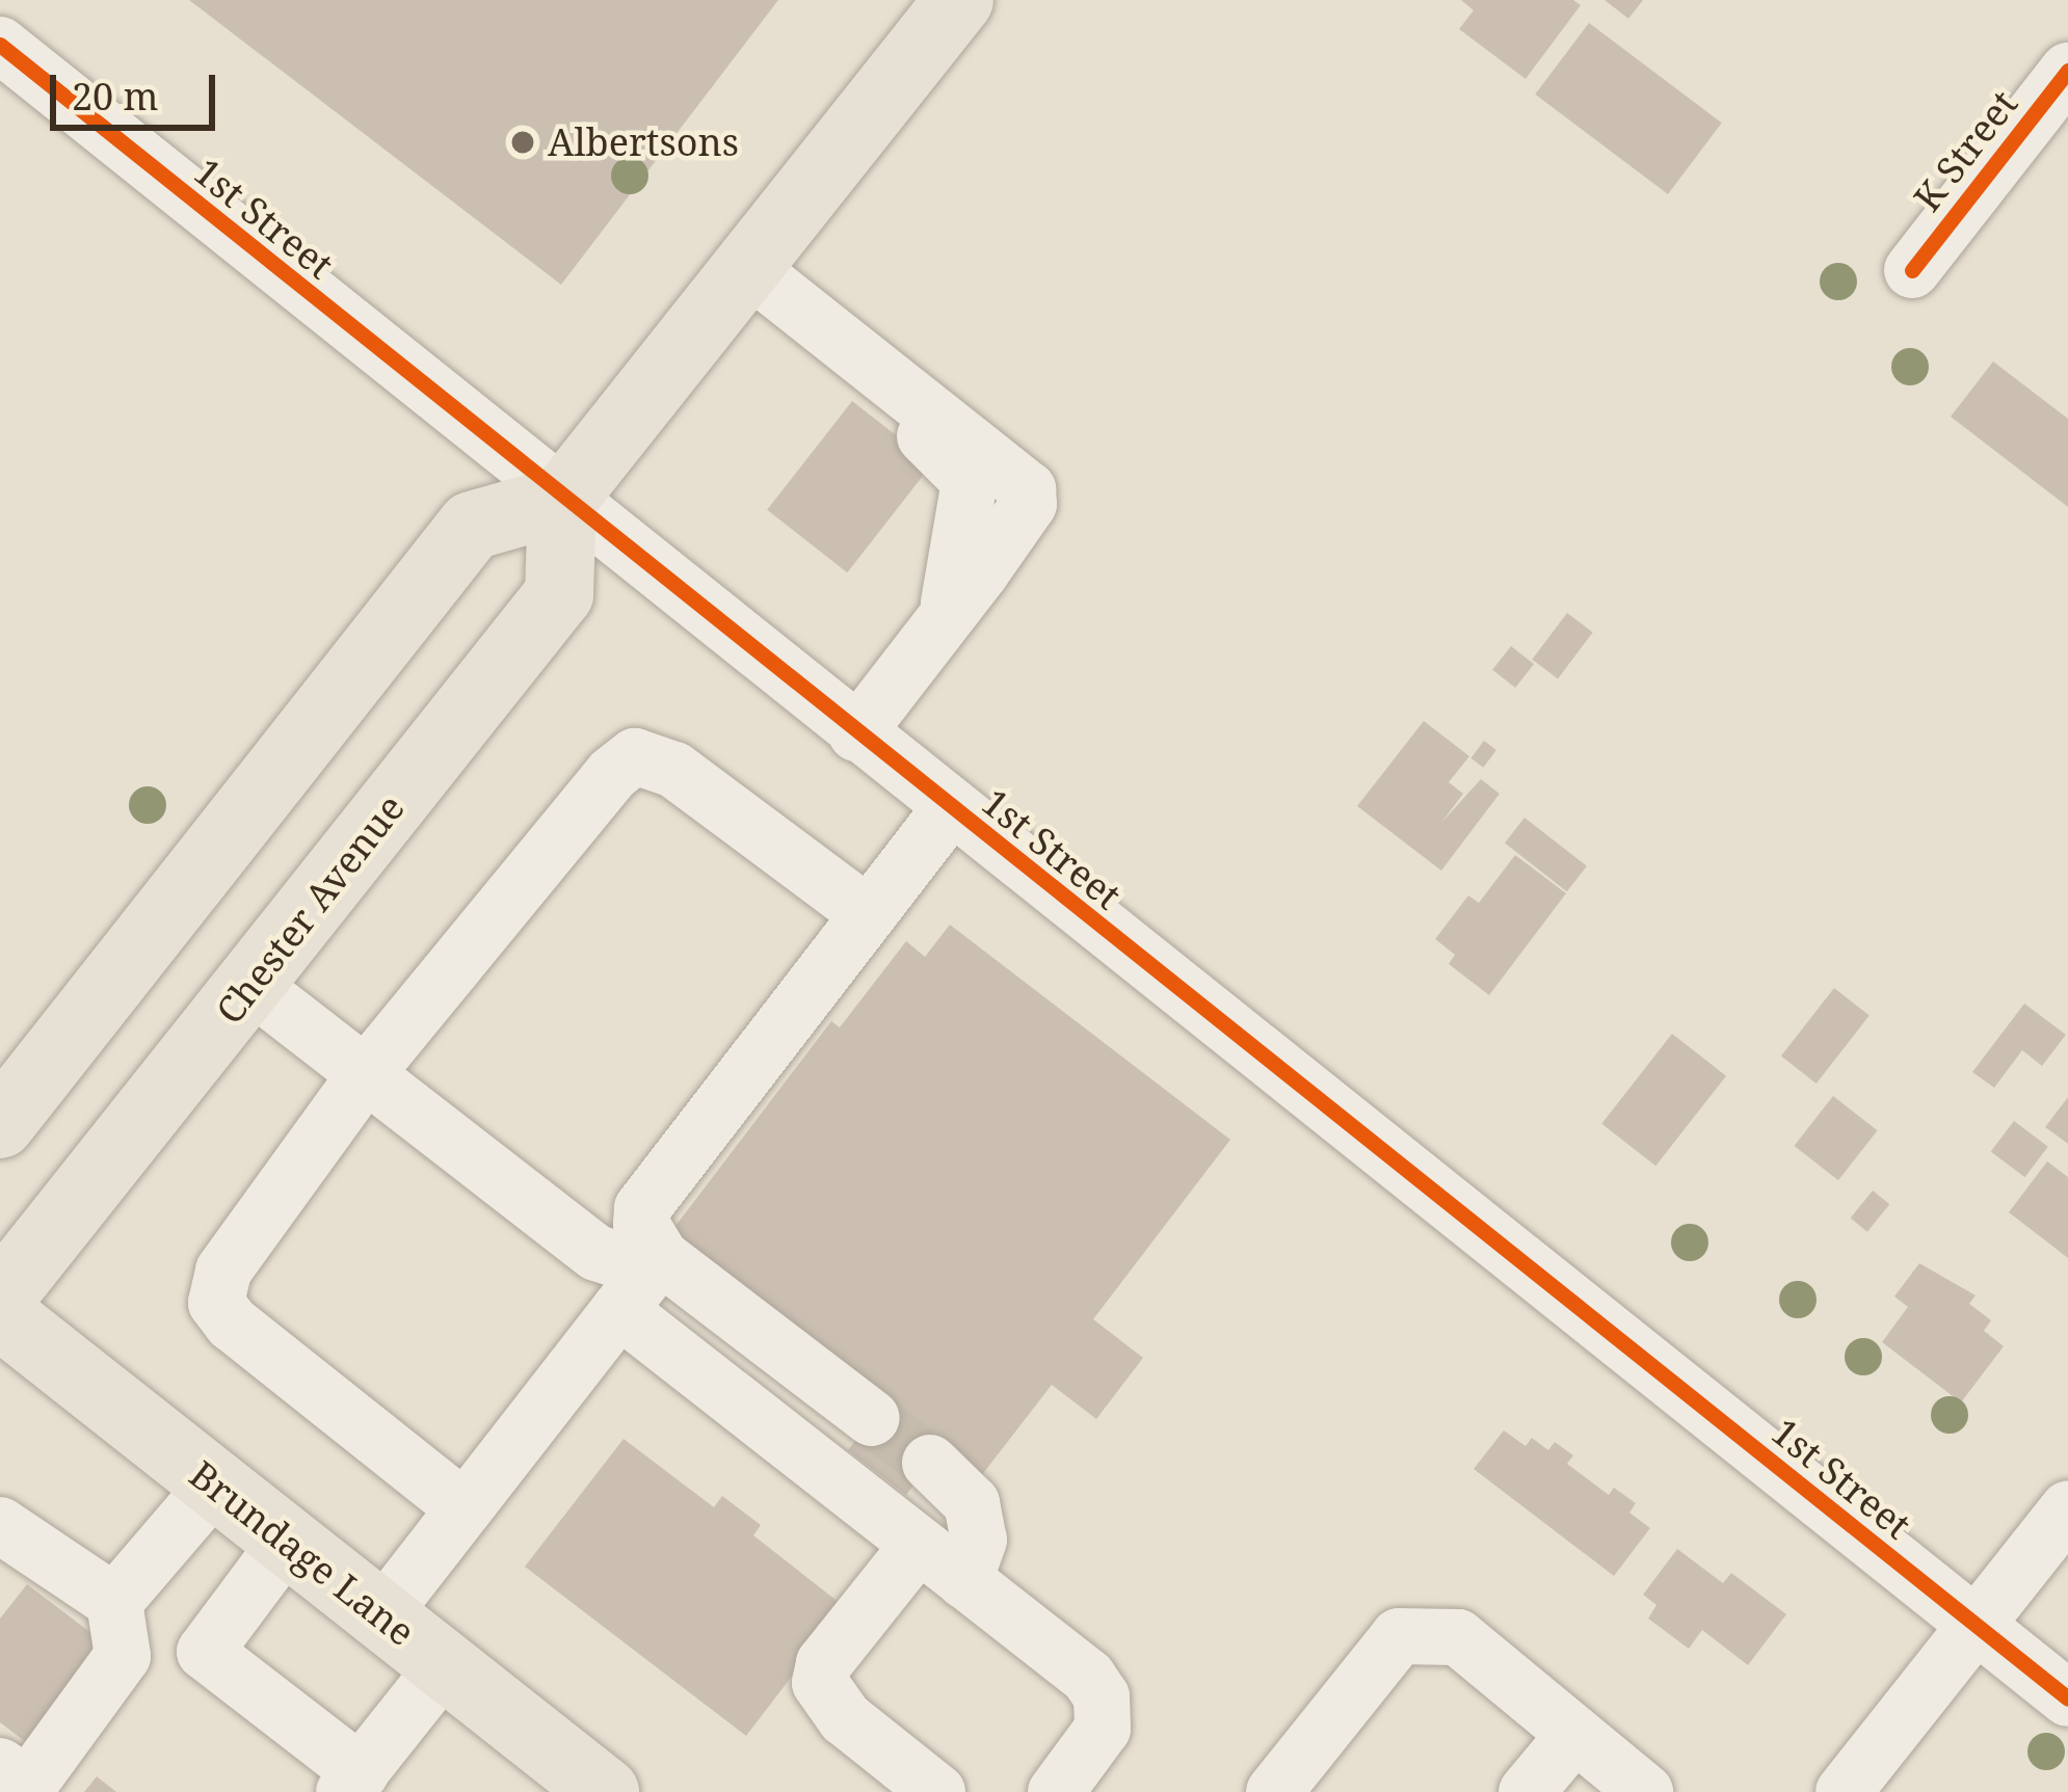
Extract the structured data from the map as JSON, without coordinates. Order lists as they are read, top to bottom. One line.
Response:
{"streets":{"main road":["Chester Avenue","Brundage Lane"],"street":["K Street","1st Street"]},"crossings":[["1st Street","Chester Avenue"]],"places":["Albertsons"],"scale_bar":"20 m"}
